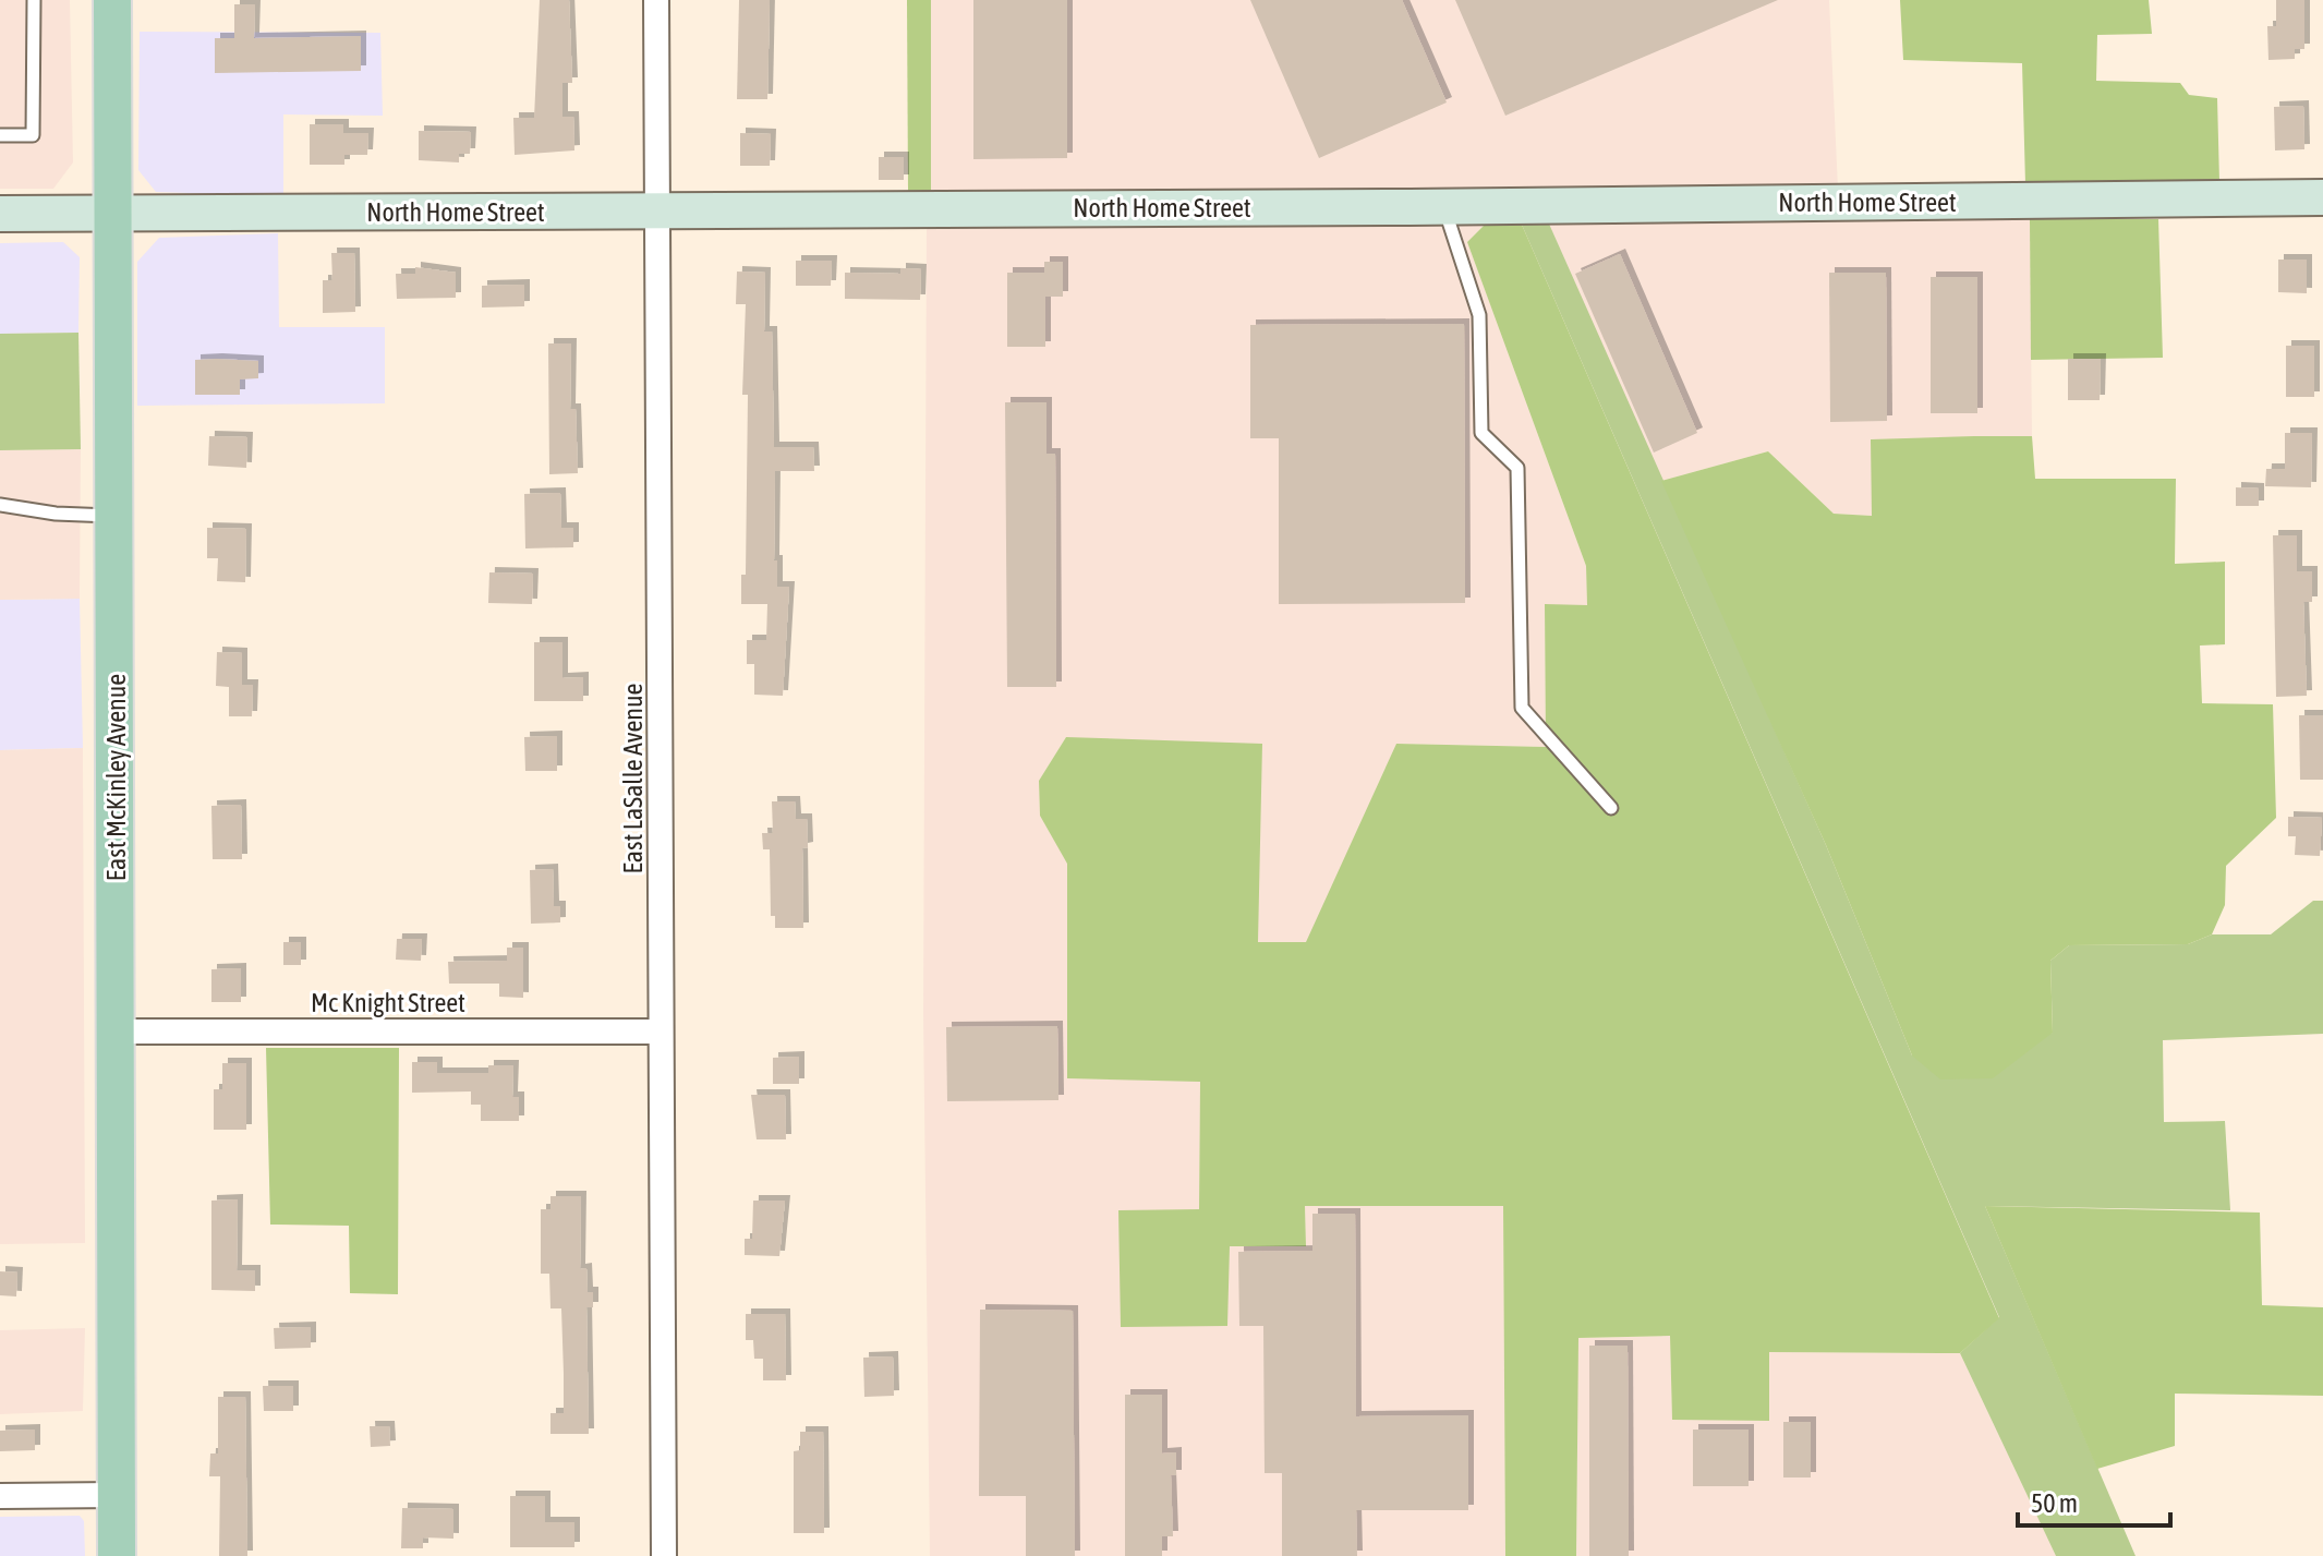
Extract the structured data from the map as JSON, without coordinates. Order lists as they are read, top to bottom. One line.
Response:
{"streets":{"main road":["East McKinley Avenue"],"street":["North Home Street","East LaSalle Avenue","Mc Knight Street"]},"crossings":[["North Home Street","East McKinley Avenue"],["North Home Street","East LaSalle Avenue"],["East McKinley Avenue","Mc Knight Street"],["East LaSalle Avenue","Mc Knight Street"]],"scale_bar":"50 m"}
